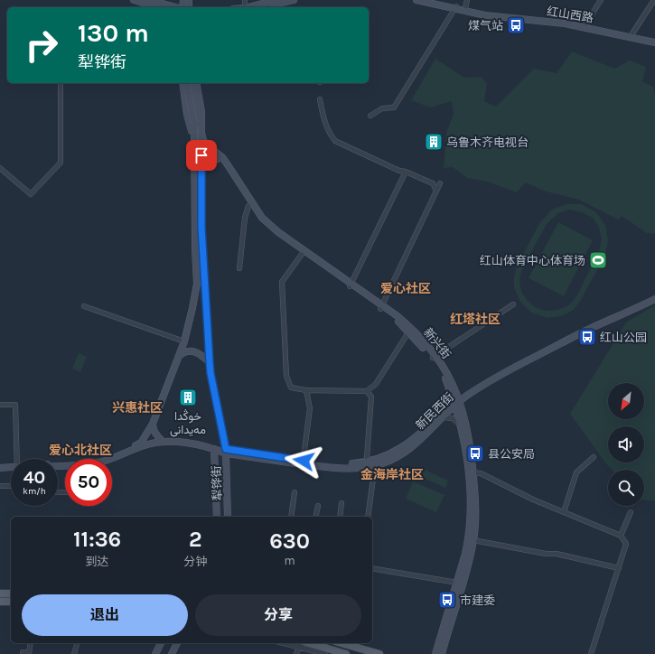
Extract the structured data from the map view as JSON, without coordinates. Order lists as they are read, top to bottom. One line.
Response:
{"streets":{"main road":["红山西路","新兴街","新民西街","犁铧街"]},"crossings":[["新兴街","新民西街"],["新兴街","犁铧街"],["新民西街","犁铧街"]],"districts":["爱心社区","红塔社区","兴惠社区","爱心北社区","金海岸社区"],"places":{"bus stop":["煤气站","红山公园","县公安局","市建委"],"building":["乌鲁木齐电视台","خوڭدا مەيدانى"],"sports":["红山体育中心体育场"]},"north":"bottom left","page":{"turn":["130 m","犁铧街"],"speed":"40 km/h","limit":"50","eta":["11:36","到达","2","分钟","630","m"],"buttons":["退出","分享"]}}
